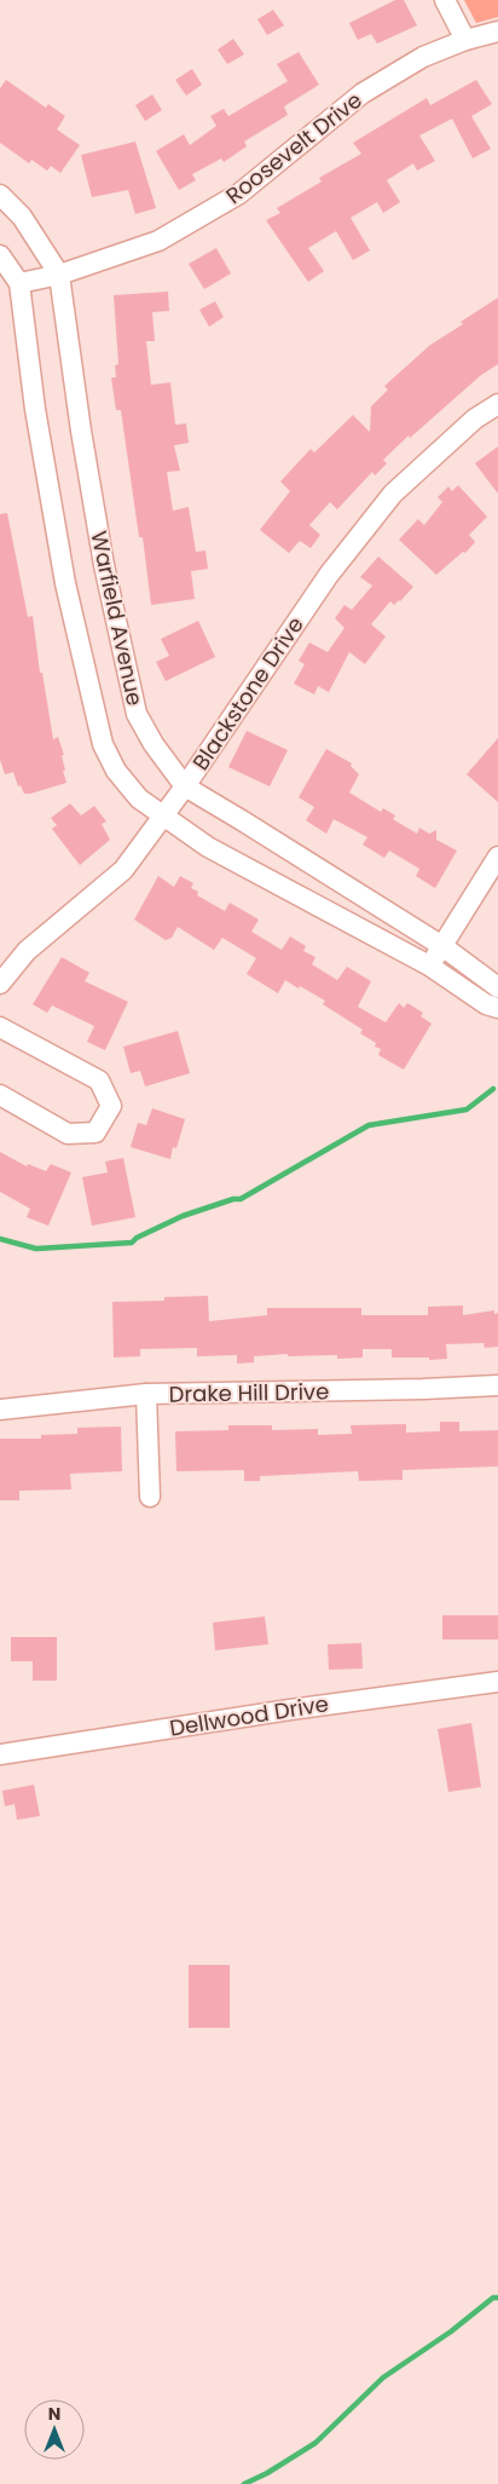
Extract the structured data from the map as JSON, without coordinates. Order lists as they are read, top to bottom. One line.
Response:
{"streets":{"street":["Roosevelt Drive","Warfield Avenue","Blackstone Drive","Drake Hill Drive","Dellwood Drive"]},"crossings":[["Roosevelt Drive","Warfield Avenue"],["Warfield Avenue","Blackstone Drive"]],"north":"top"}
